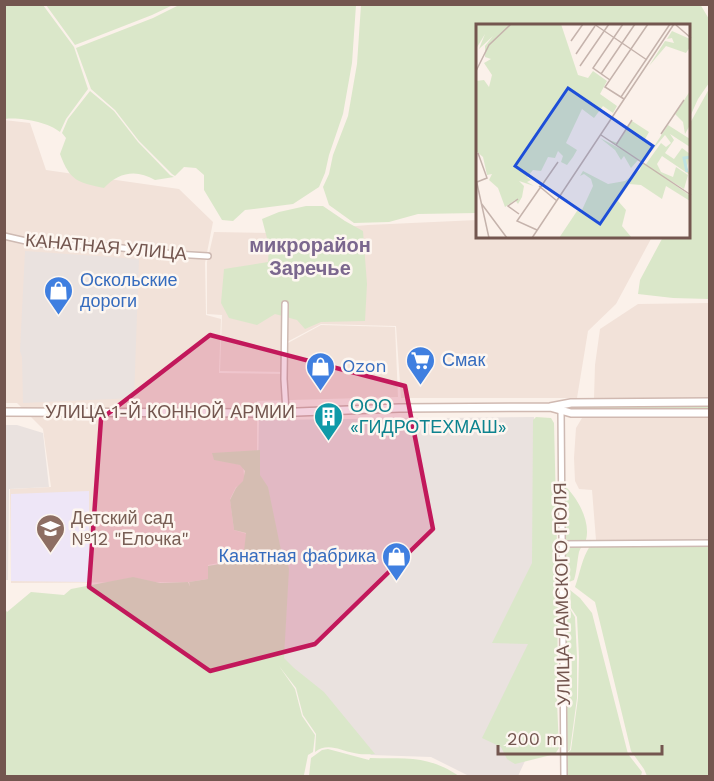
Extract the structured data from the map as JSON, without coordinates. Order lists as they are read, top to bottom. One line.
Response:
{"streets":{"main road":["УЛИЦА 1-Й КОННОЙ АРМИИ"],"street":["КАНАТНАЯ УЛИЦА","УЛИЦА ЛАМСКОГО ПОЛЯ"]},"crossings":[["УЛИЦА 1-Й КОННОЙ АРМИИ","УЛИЦА ЛАМСКОГО ПОЛЯ"]],"districts":["микрорайон Заречье"],"places":{"shop":["Оскольские дороги","Ozon","Канатная фабрика"],"supermarket":["Смак"],"building":["ООО «ГИДРОТЕХМАШ»"],"school or university":["Детский сад №12 \"Елочка\""]},"scale_bar":"200 m"}
